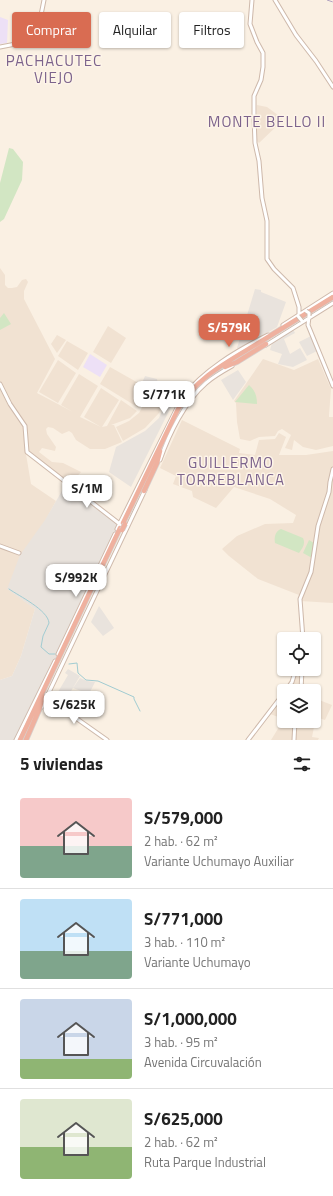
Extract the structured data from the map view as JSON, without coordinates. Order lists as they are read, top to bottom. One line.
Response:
{"districts":["PACHACUTEC VIEJO","MONTE BELLO II","GUILLERMO TORREBLANCA"],"page":{"chip":["Comprar","Alquilar","Filtros"],"price":["S/579K","S/771K","S/1M","S/992K","S/625K"],"heading":"5 viviendas","list":[{"name":"S/579,000","note":"2 hab. · 62 m² · Variante Uchumayo Auxiliar"},{"name":"S/771,000","note":"3 hab. · 110 m² · Variante Uchumayo"},{"name":"S/1,000,000","note":"3 hab. · 95 m² · Avenida Circuvalación"},{"name":"S/625,000","note":"2 hab. · 62 m² · Ruta Parque Industrial"}]}}
